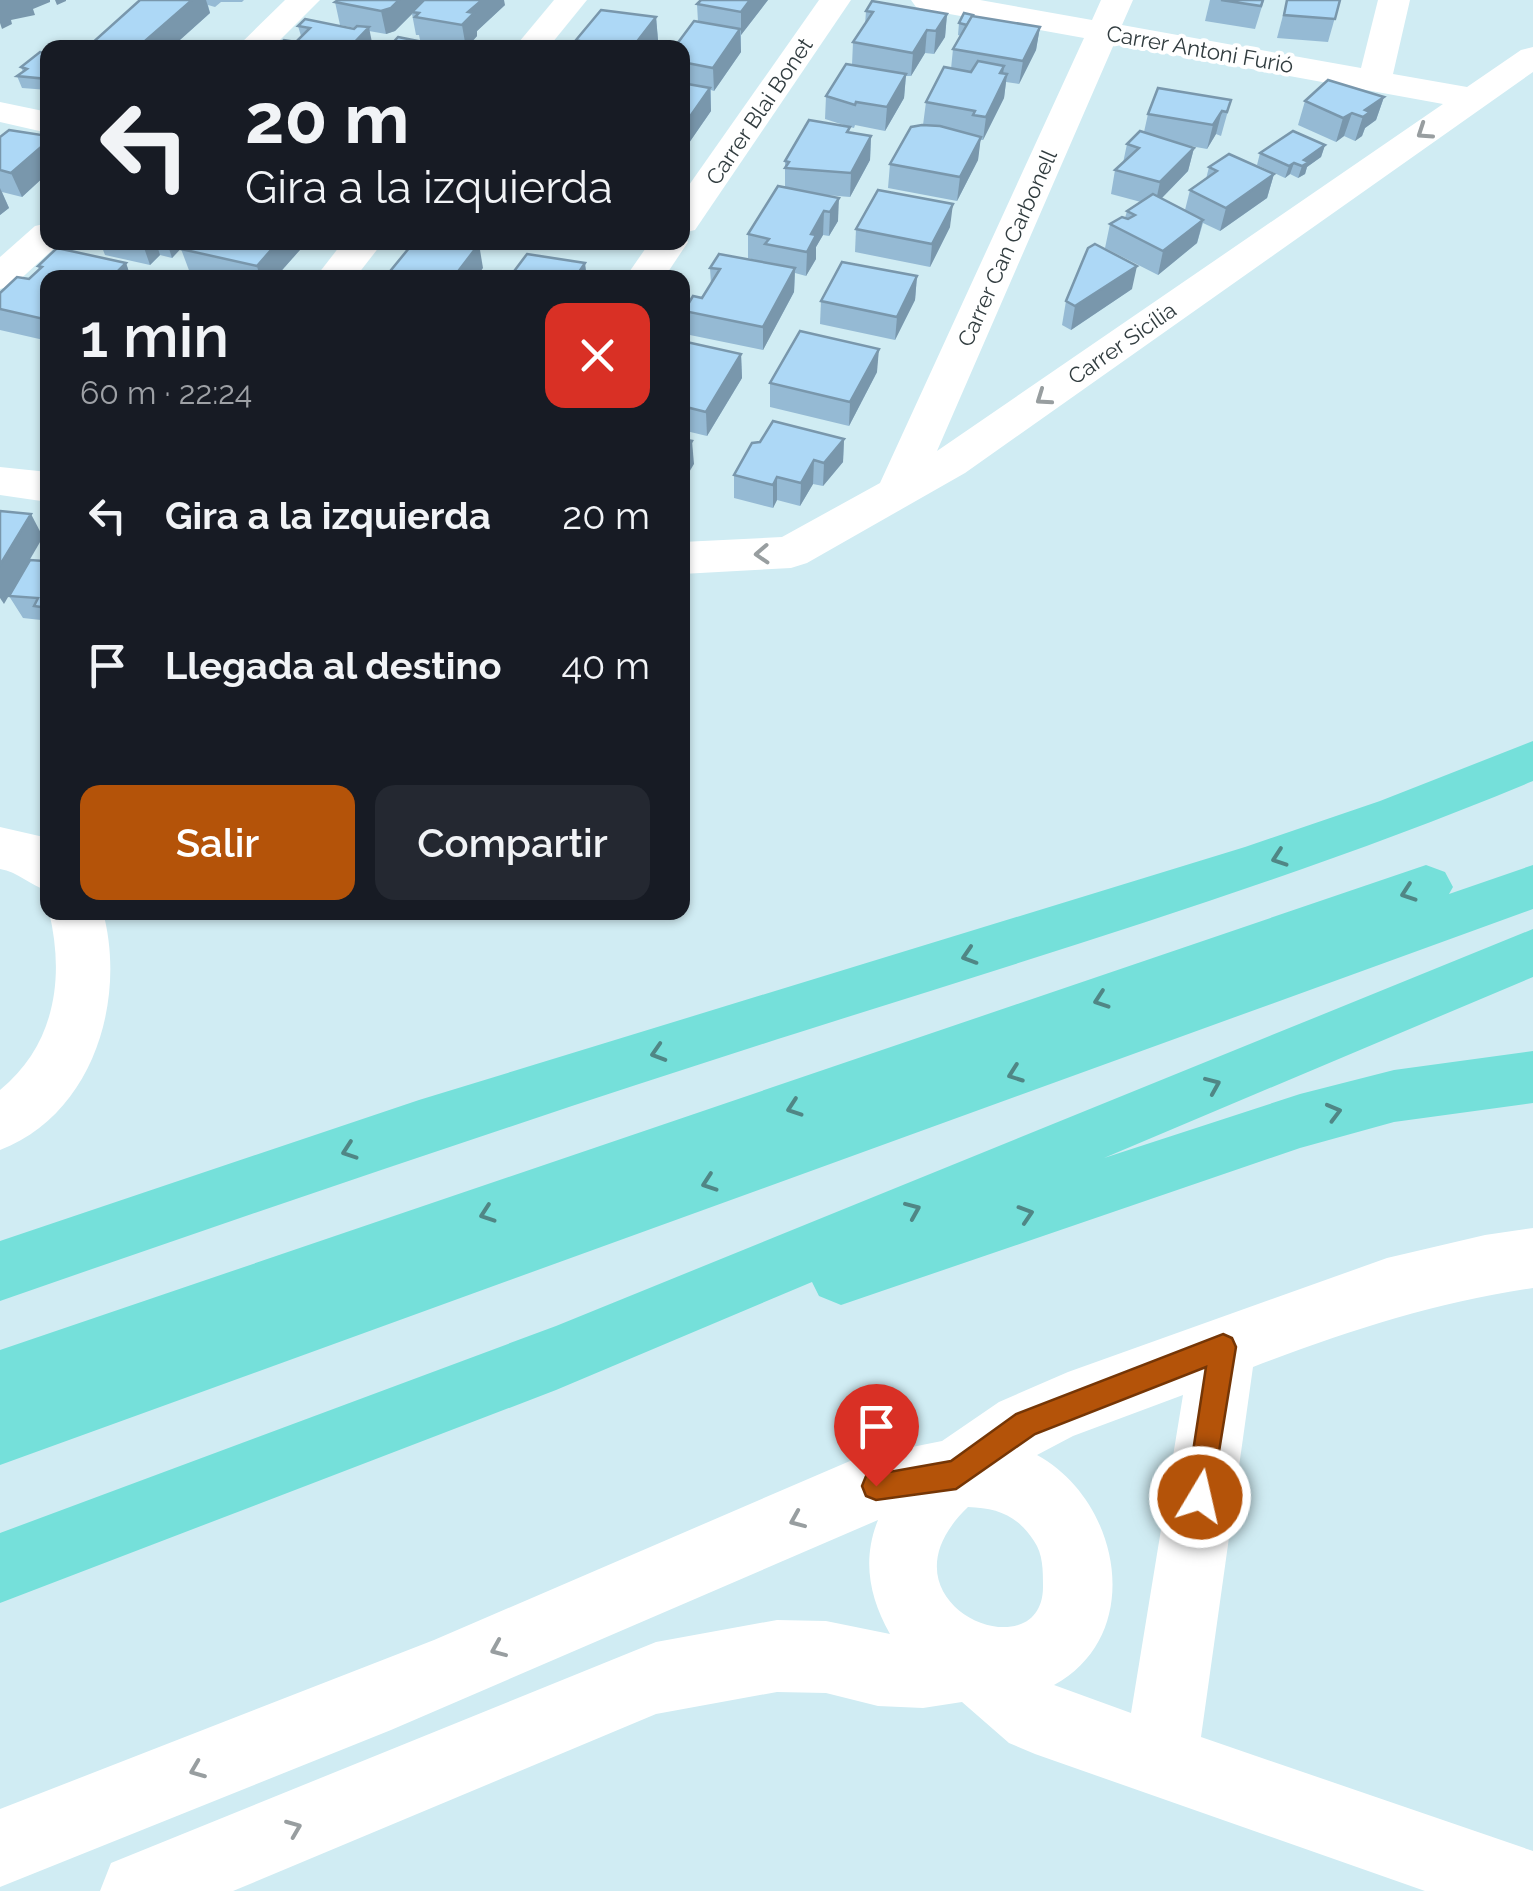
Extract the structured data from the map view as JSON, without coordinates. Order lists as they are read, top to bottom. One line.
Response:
{"streets":{"street":["Carrer Antoni Furió","Carrer Blai Bonet","Carrer Can Carbonell","Carrer Sicília"]},"crossings":[["Carrer Antoni Furió","Carrer Can Carbonell"],["Carrer Antoni Furió","Carrer Sicília"],["Carrer Can Carbonell","Carrer Sicília"]],"one_way":["Carrer Sicília"],"page":{"turn":["20 m","Gira a la izquierda"],"heading":["1 min","60 m · 22:24"],"list":[{"name":"Gira a la izquierda","value":"20 m"},{"name":"Llegada al destino","value":"40 m"}],"buttons":["Salir","Compartir"]}}
